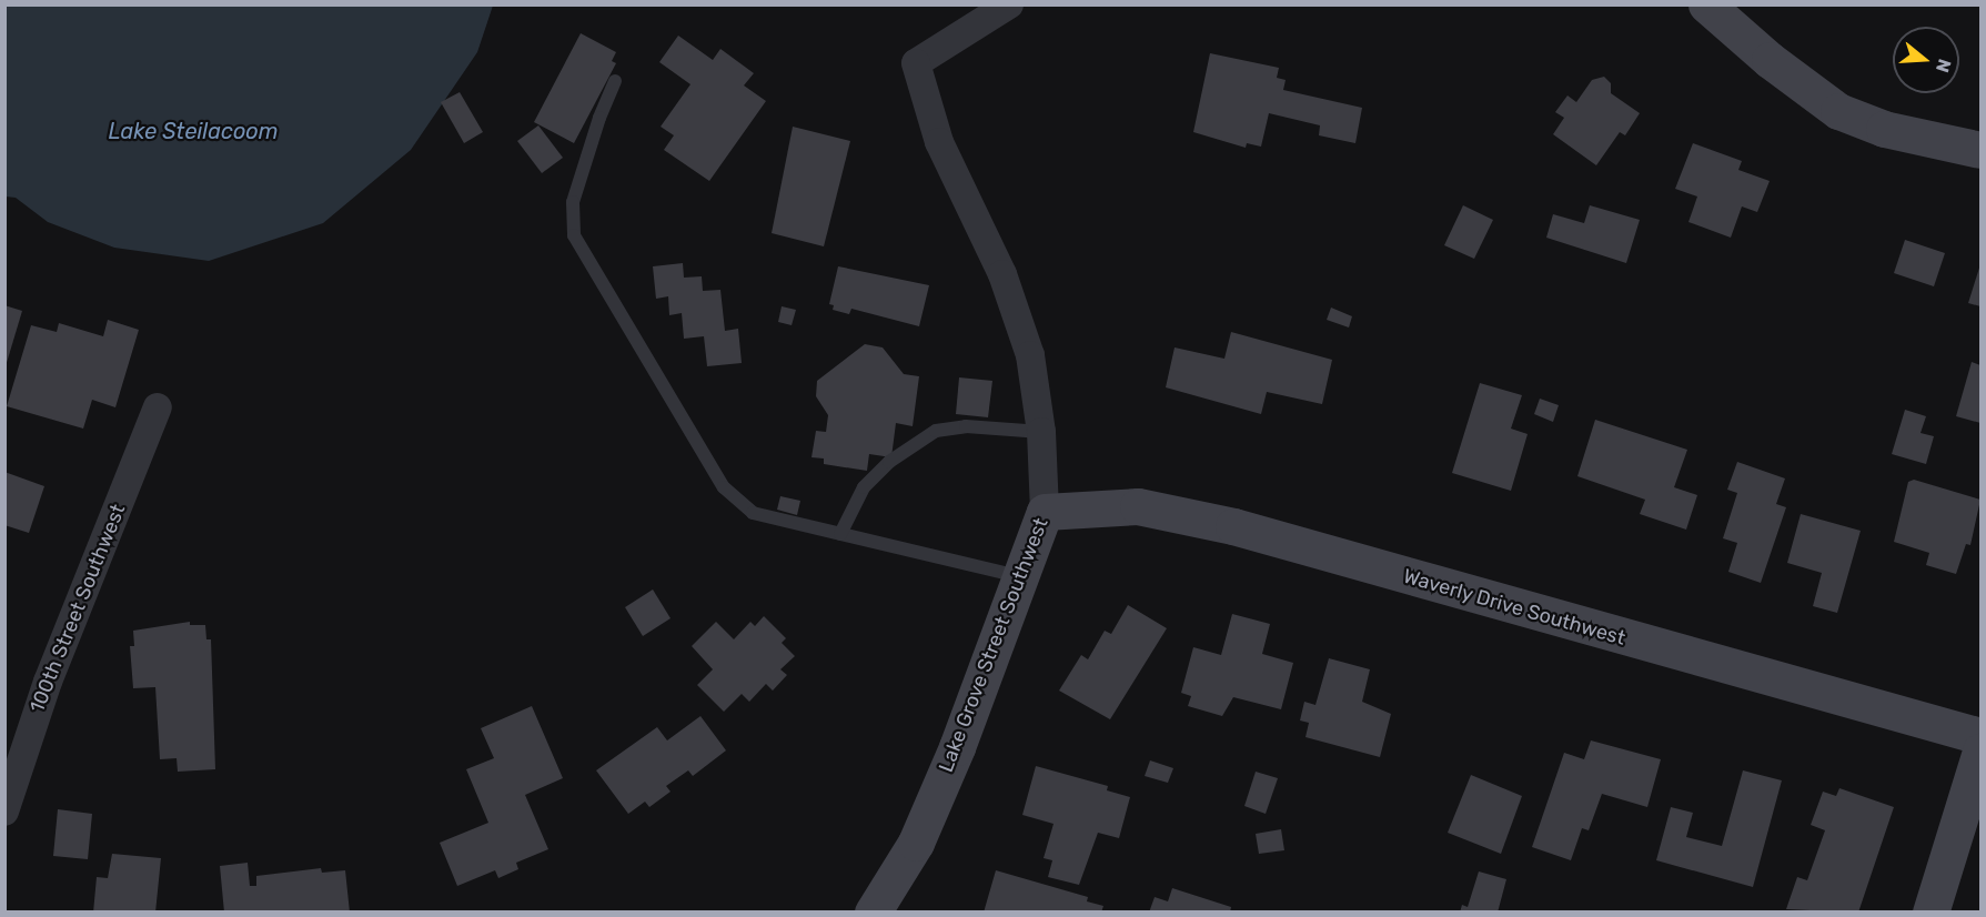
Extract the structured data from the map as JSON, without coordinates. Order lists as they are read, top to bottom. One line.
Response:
{"streets":{"street":["Waverly Drive Southwest","100th Street Southwest","Lake Grove Street Southwest"]},"crossings":[["Waverly Drive Southwest","Lake Grove Street Southwest"]],"water":["Lake Steilacoom"],"north":"right"}
